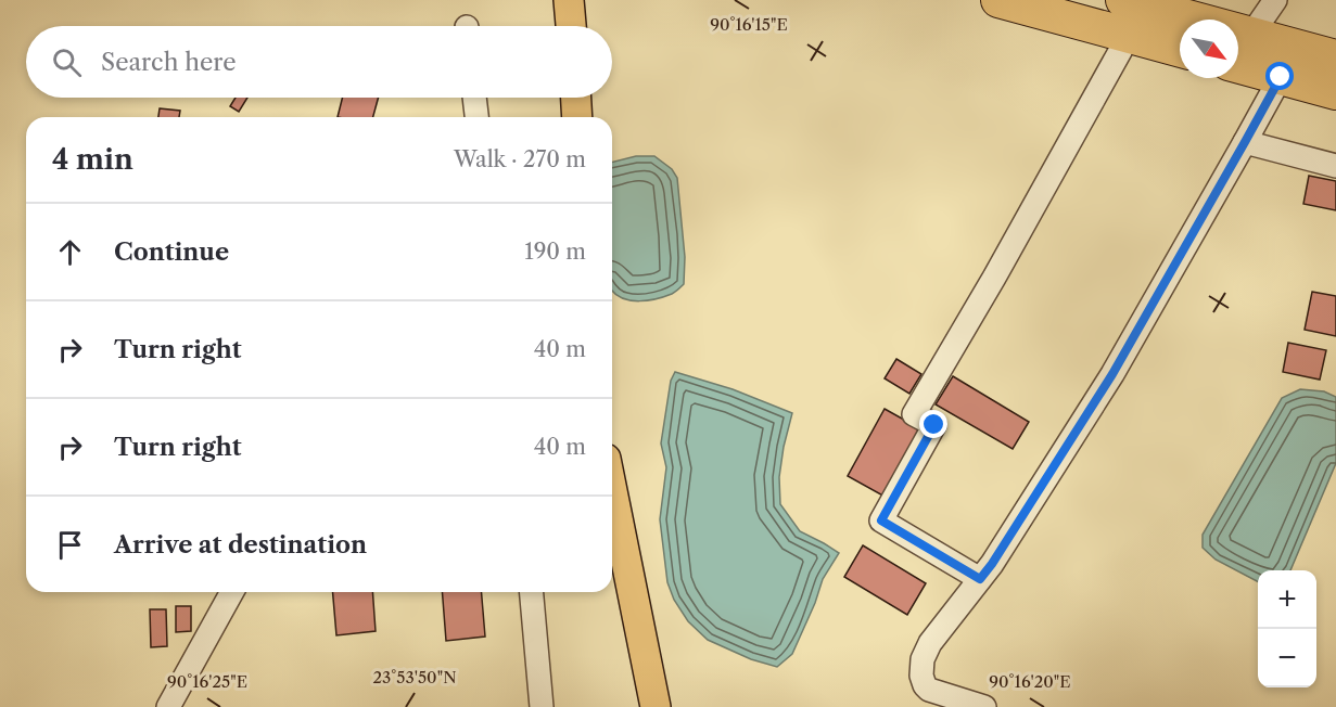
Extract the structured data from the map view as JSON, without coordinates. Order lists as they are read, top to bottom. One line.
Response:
{"north":"bottom right","page":{"search":"Search here","heading":["4 min","Walk · 270 m"],"list":[["Continue","190 m"],["Turn right","40 m"],["Turn right","40 m"],"Arrive at destination"],"map_buttons":["+","−"]},"coordinates":["90°16'15\"E","23°53'50\"N","90°16'25\"E","90°16'20\"E"]}
